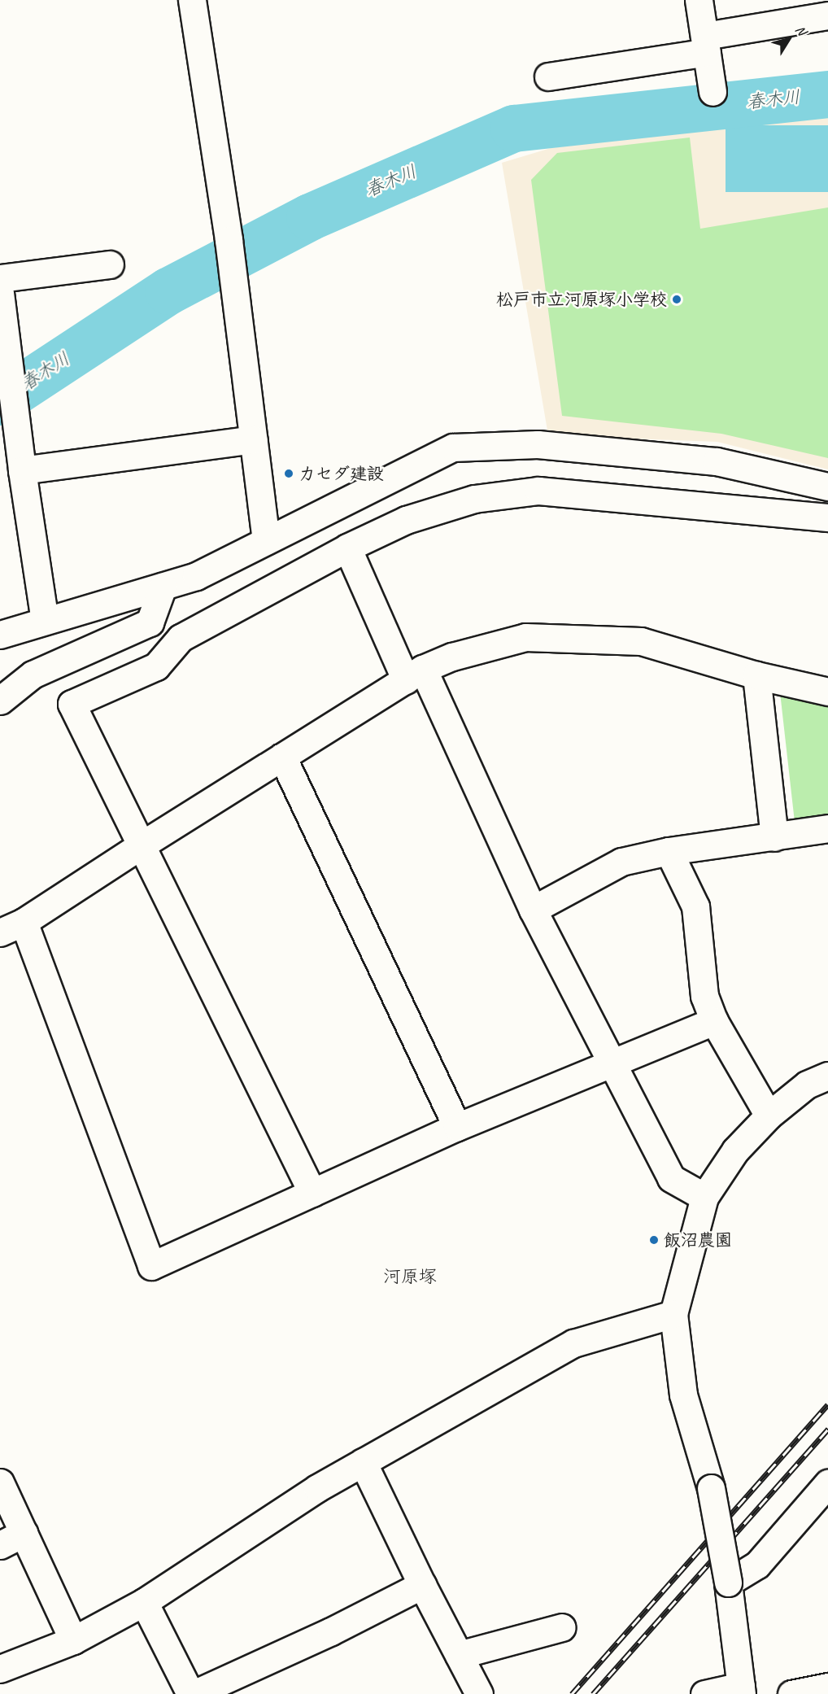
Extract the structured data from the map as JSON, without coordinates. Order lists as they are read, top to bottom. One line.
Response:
{"districts":["河原塚"],"water":["春木川"],"places":["松戸市立河原塚小学校","カセダ建設","飯沼農園"],"north":"top right"}
